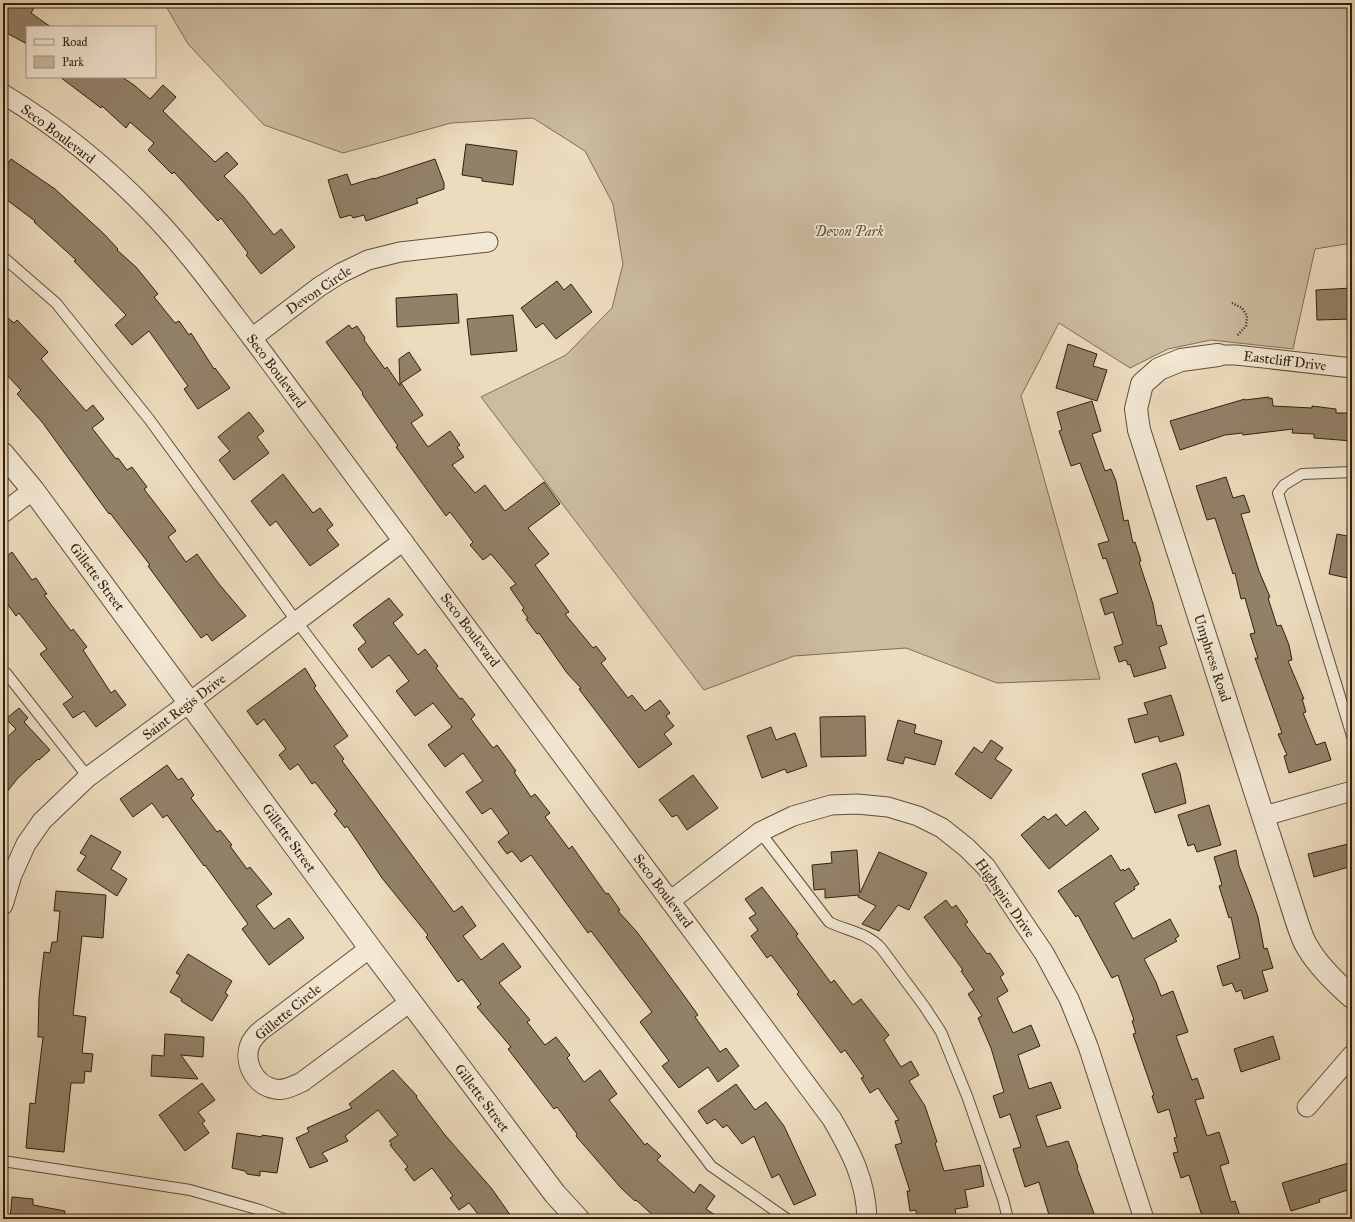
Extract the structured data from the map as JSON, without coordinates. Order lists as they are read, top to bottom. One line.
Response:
{"streets":{"street":["Seco Boulevard","Devon Circle","Eastcliff Drive","Gillette Street","Umphress Road","Saint Regis Drive","Highspire Drive","Gillette Circle"]},"crossings":[["Seco Boulevard","Devon Circle"],["Seco Boulevard","Saint Regis Drive"],["Seco Boulevard","Highspire Drive"],["Eastcliff Drive","Umphress Road"],["Gillette Street","Saint Regis Drive"],["Gillette Street","Gillette Circle"]],"parks":["Devon Park"],"legend":["Road","Park"]}
